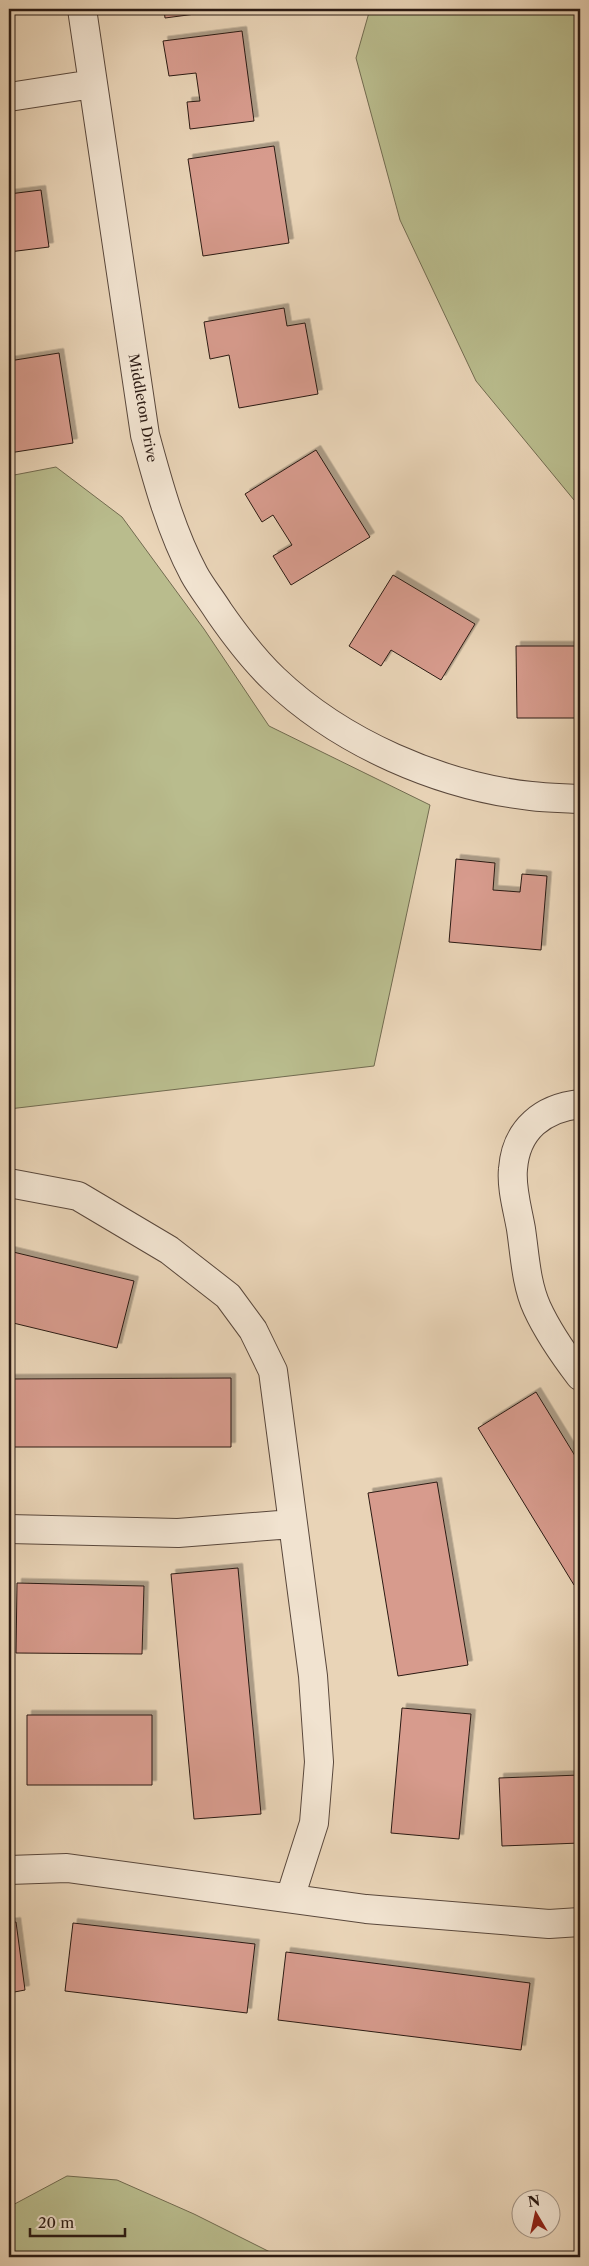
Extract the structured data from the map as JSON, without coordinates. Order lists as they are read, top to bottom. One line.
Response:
{"streets":{"street":["Middleton Drive"]},"scale_bar":"20 m","north":"top"}
